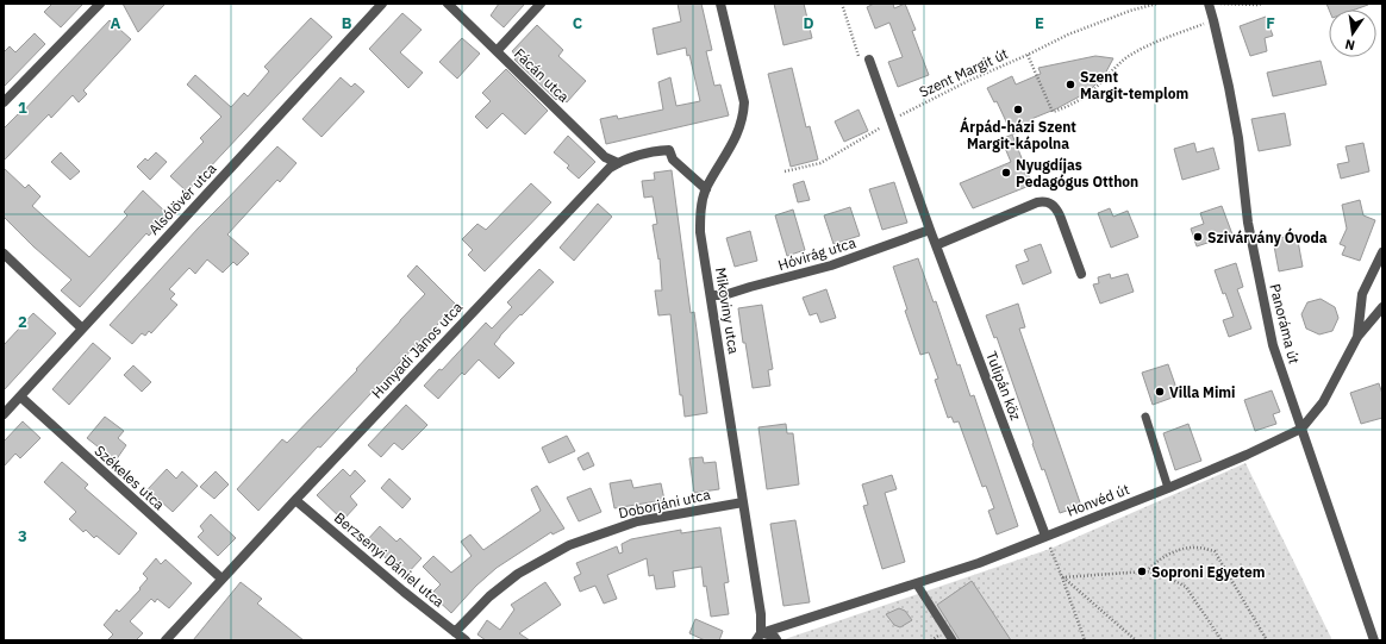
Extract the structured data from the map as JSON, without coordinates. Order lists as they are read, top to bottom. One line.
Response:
{"streets":{"street":["Fácán utca","Alsólövér utca","Hóvirág utca","Mikoviny utca","Panoráma út","Hunyadi János utca","Tulipán köz","Székeles utca","Honvéd út","Doborjáni utca","Berzsenyi Dániel utca"],"path":["Szent Margit út"]},"crossings":[["Szent Margit út","Panoráma út"],["Szent Margit út","Tulipán köz"],["Fácán utca","Hunyadi János utca"],["Alsólövér utca","Székeles utca"],["Hóvirág utca","Mikoviny utca"],["Hóvirág utca","Tulipán köz"],["Mikoviny utca","Hunyadi János utca"],["Mikoviny utca","Honvéd út"],["Mikoviny utca","Doborjáni utca"],["Panoráma út","Honvéd út"],["Hunyadi János utca","Székeles utca"],["Hunyadi János utca","Berzsenyi Dániel utca"],["Tulipán köz","Honvéd út"],["Doborjáni utca","Berzsenyi Dániel utca"]],"places":["Szent Margit-templom","Árpád-házi Szent Margit-kápolna","Nyugdíjas Pedagógus Otthon","Szivárvány Óvoda","Villa Mimi","Soproni Egyetem"],"north":"bottom","grid":{"columns":["A","B","C","D","E","F"],"rows":["1","2","3"]}}
